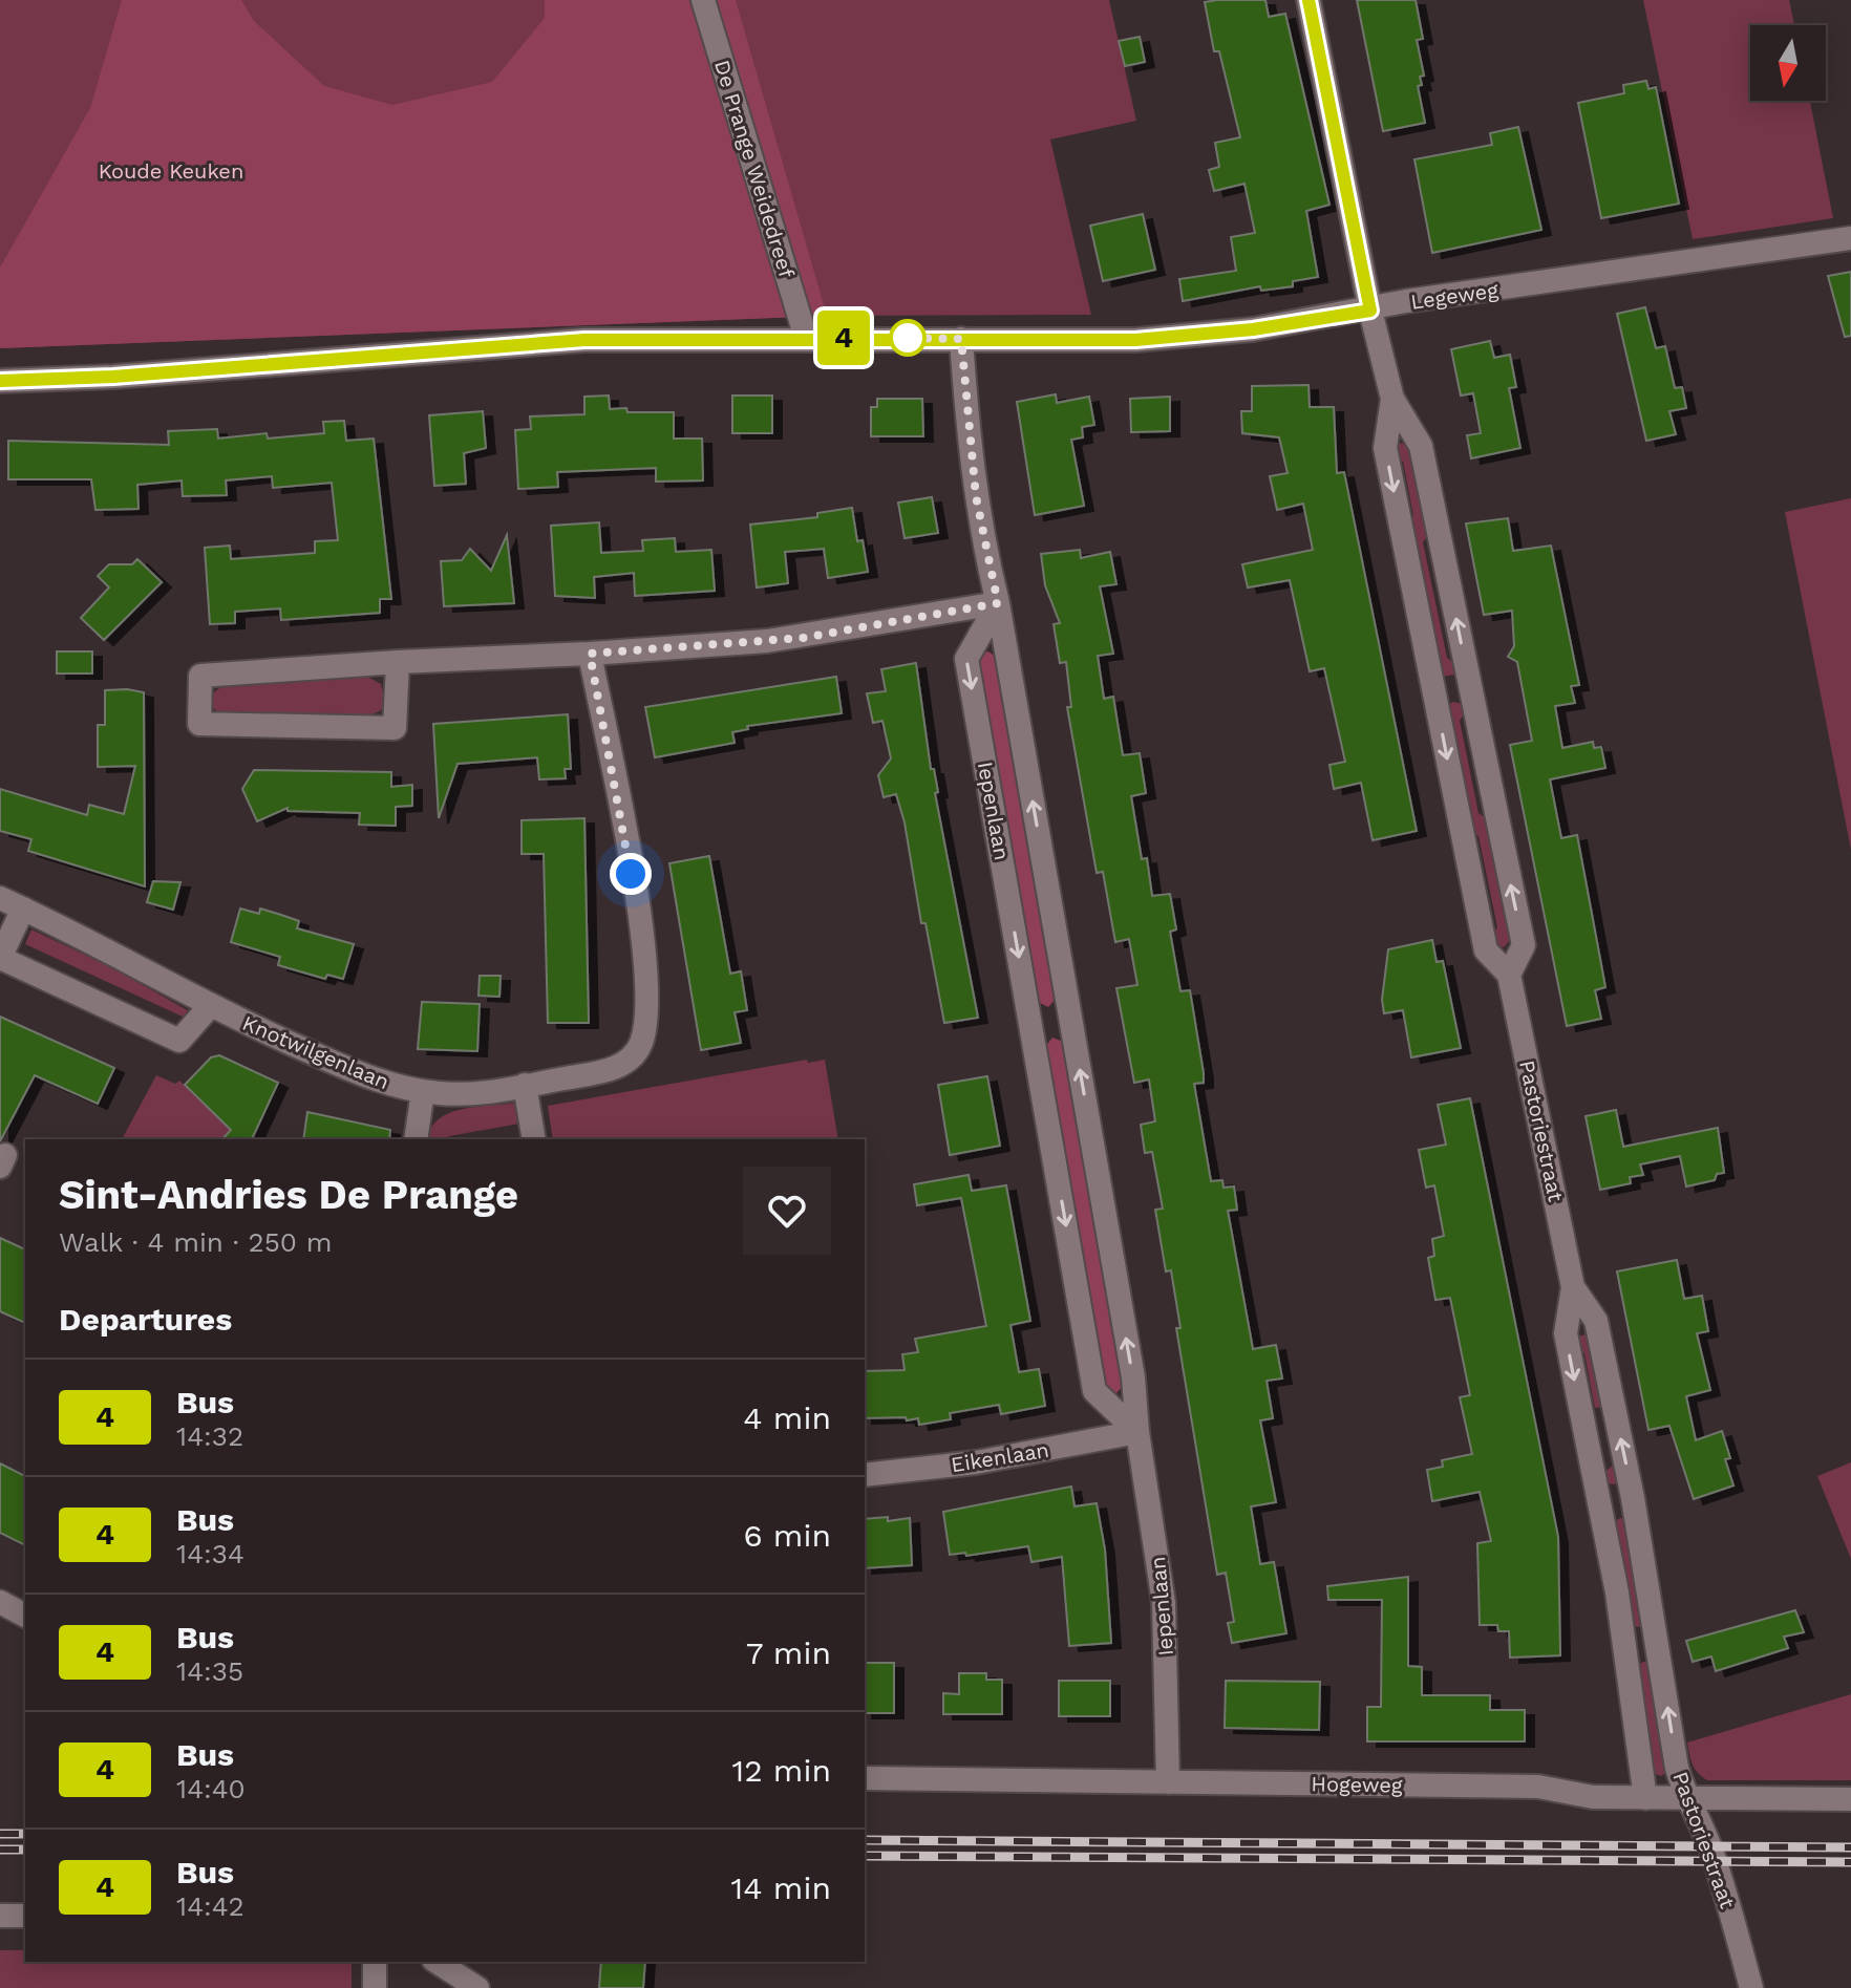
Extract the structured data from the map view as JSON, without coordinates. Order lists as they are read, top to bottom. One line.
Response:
{"streets":{"street":["De Prange Weidedreef","Legeweg","Iepenlaan","Knotwilgenlaan","Pastoriestraat","Eikenlaan","Hogeweg"]},"crossings":[["De Prange Weidedreef","Legeweg"],["Legeweg","Iepenlaan"],["Legeweg","Pastoriestraat"],["Iepenlaan","Eikenlaan"],["Iepenlaan","Hogeweg"],["Pastoriestraat","Hogeweg"]],"parks":["Koude Keuken"],"lines":["bus line 4"],"north":"bottom","page":{"on_map":"4","heading":[["Sint-Andries De Prange","Walk · 4 min · 250 m"],"Departures"],"list":[{"mark":"4","name":"Bus","note":"14:32","value":"4 min"},{"mark":"4","name":"Bus","note":"14:34","value":"6 min"},{"mark":"4","name":"Bus","note":"14:35","value":"7 min"},{"mark":"4","name":"Bus","note":"14:40","value":"12 min"},{"mark":"4","name":"Bus","note":"14:42","value":"14 min"}]}}
